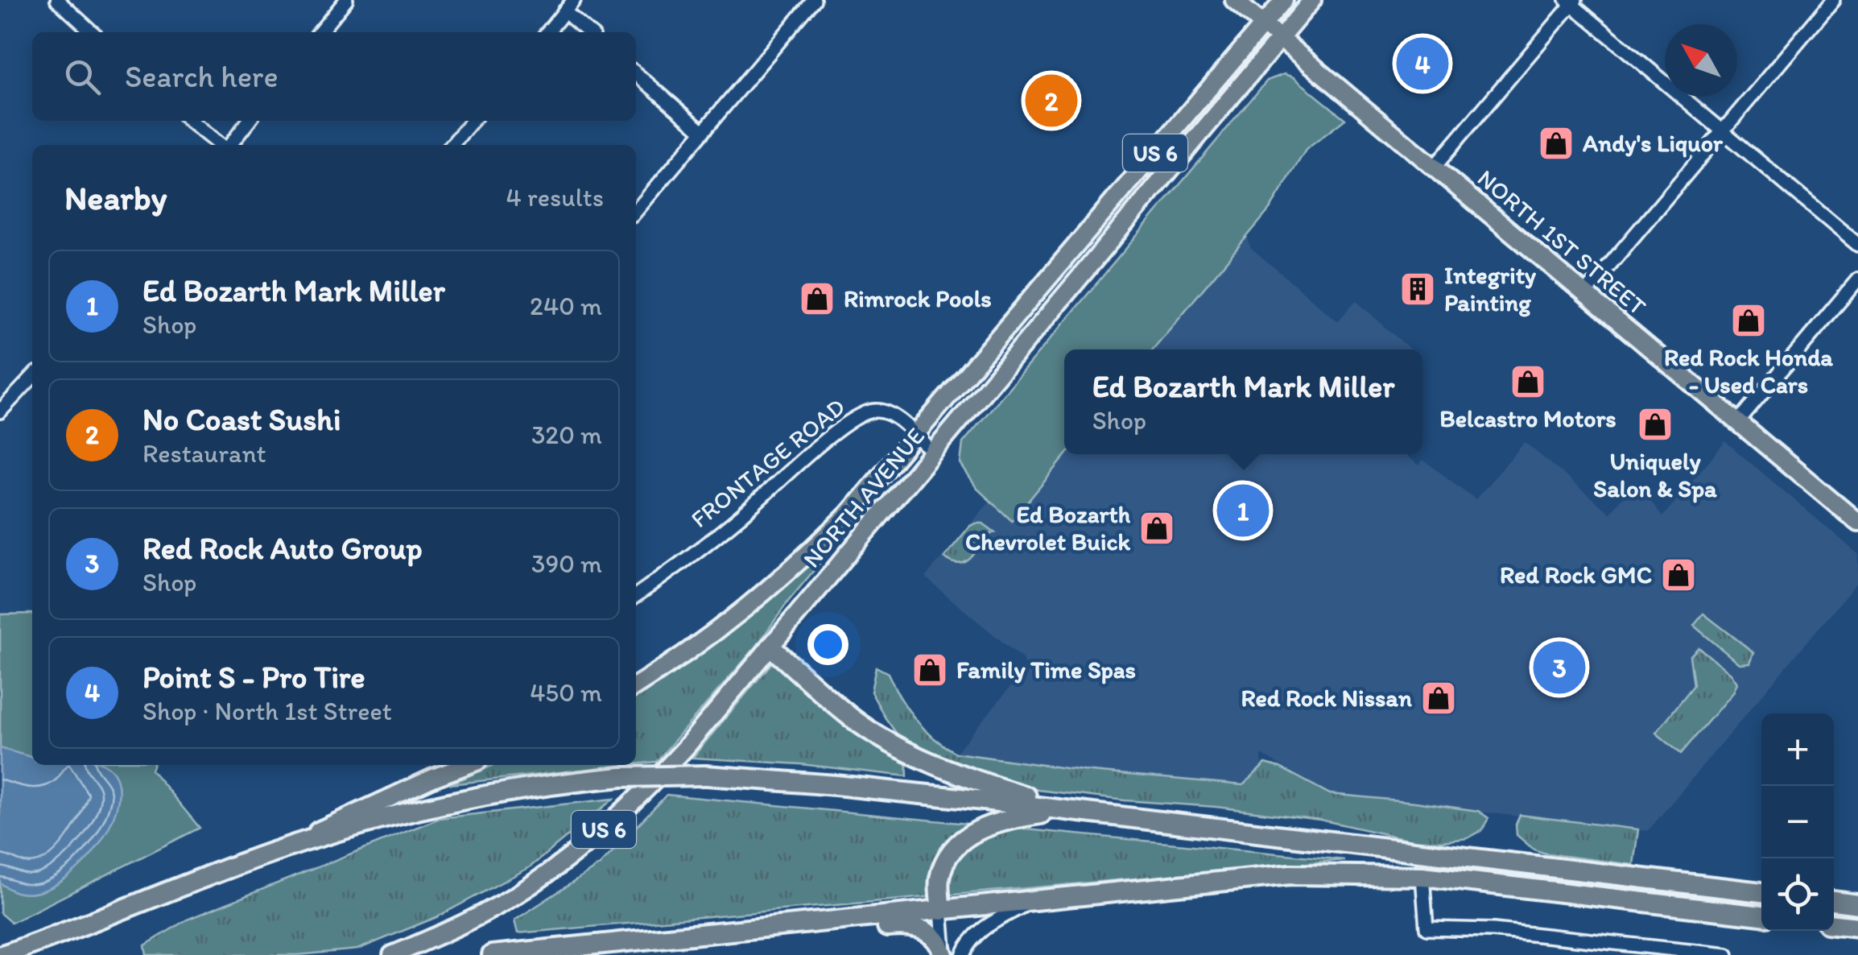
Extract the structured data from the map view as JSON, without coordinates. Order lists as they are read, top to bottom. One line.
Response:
{"streets":{"main road":["US 6","NORTH 1ST STREET","NORTH AVENUE"],"street":["FRONTAGE ROAD"]},"crossings":[["NORTH 1ST STREET","NORTH AVENUE"],["FRONTAGE ROAD","NORTH AVENUE"]],"places":{"shop":["Andy's Liquor","Rimrock Pools","Red Rock Honda - Used Cars","Belcastro Motors","Uniquely Salon & Spa","Ed Bozarth Chevrolet Buick","Red Rock GMC","Family Time Spas","Red Rock Nissan"],"building":["Integrity Painting"]},"north":"top left","page":{"search":"Search here","pins":["4","2","1","3"],"heading":["Nearby","4 results"],"list":[{"mark":"1","name":"Ed Bozarth Mark Miller","note":"Shop","value":"240 m"},{"mark":"2","name":"No Coast Sushi","note":"Restaurant","value":"320 m"},{"mark":"3","name":"Red Rock Auto Group","note":"Shop","value":"390 m"},{"mark":"4","name":"Point S - Pro Tire","note":"Shop · North 1st Street","value":"450 m"}],"popup":["Ed Bozarth Mark Miller","Shop"],"map_buttons":["+","−"]}}
